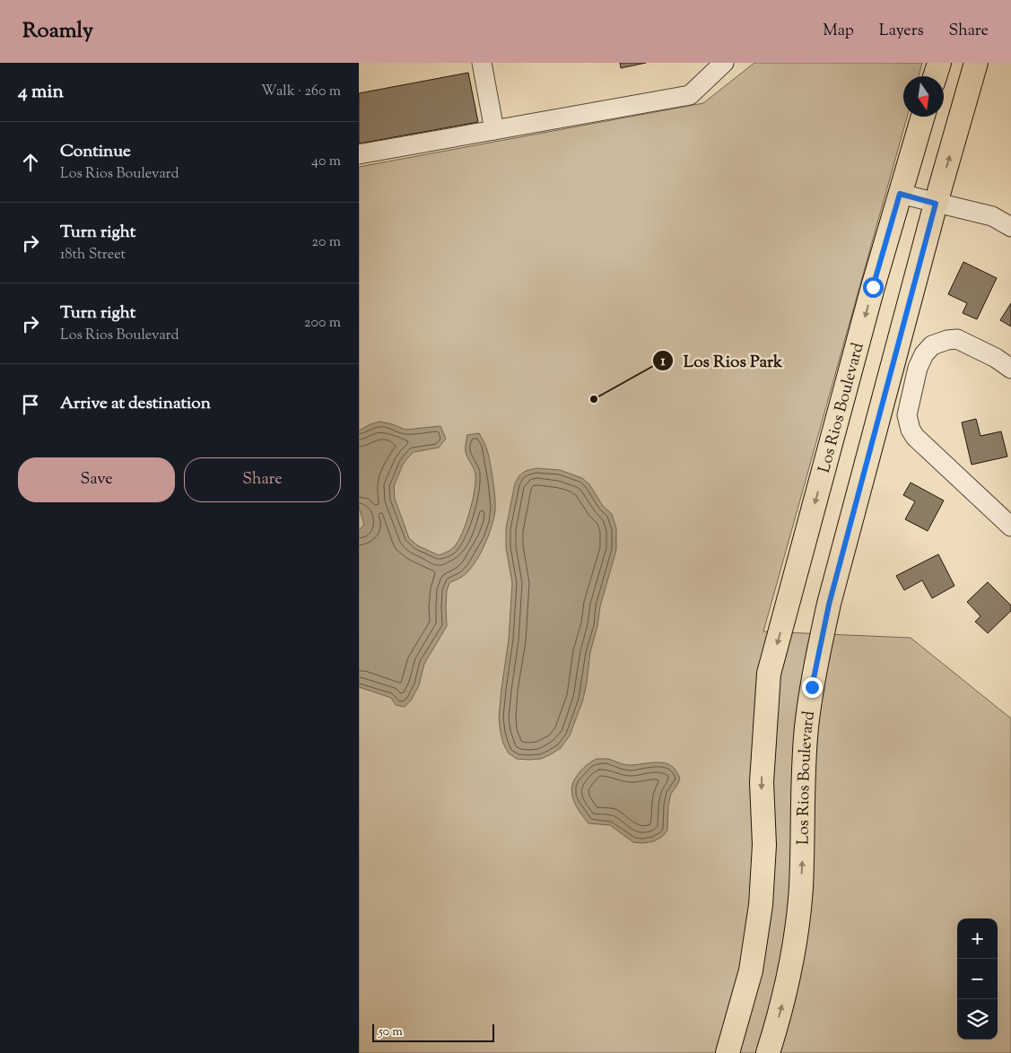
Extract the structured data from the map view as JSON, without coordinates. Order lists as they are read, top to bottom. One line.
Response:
{"streets":{"main road":["Los Rios Boulevard"]},"places":["Los Rios Park"],"scale_bar":"50 m","north":"bottom","page":{"header":"Roamly","nav":["Map","Layers","Share"],"heading":["4 min","Walk · 260 m"],"list":[["Continue","Los Rios Boulevard","40 m"],["Turn right","18th Street","20 m"],["Turn right","Los Rios Boulevard","200 m"],"Arrive at destination"],"buttons":["Save","Share"],"map_buttons":["+","−"],"scale":"50 m"}}
